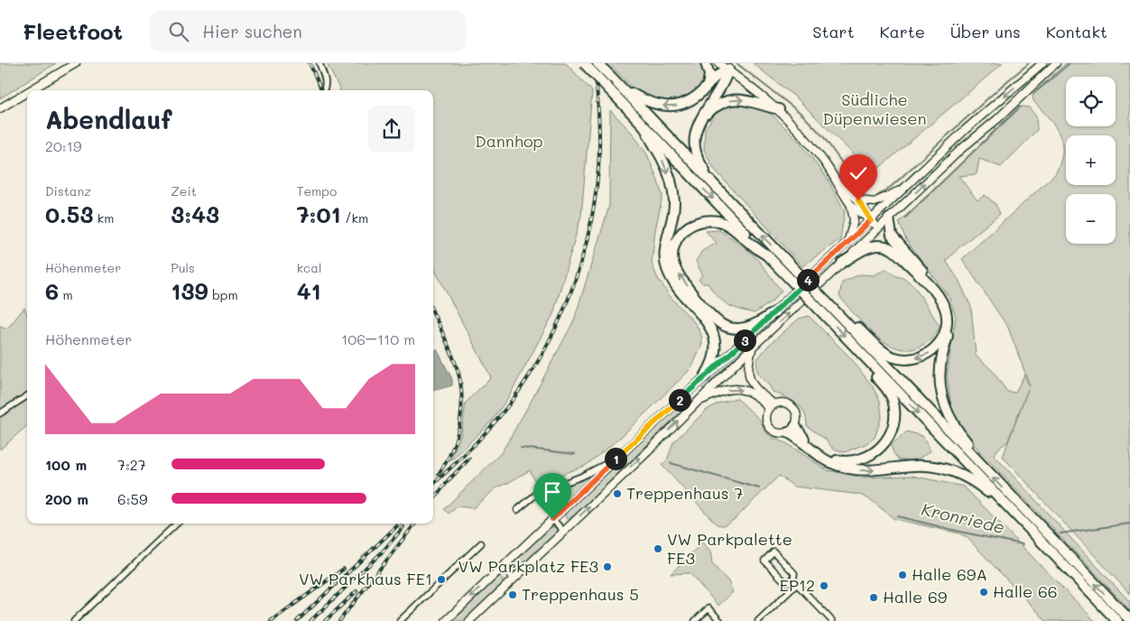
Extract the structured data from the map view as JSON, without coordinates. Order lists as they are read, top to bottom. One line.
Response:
{"water":["Kronriede"],"parks":["Südliche Düpenwiesen","Dannhop"],"places":["Treppenhaus 7","VW Parkpalette FE3","VW Parkplatz FE3","Halle 69A","VW Parkhaus FE1","EP12","Halle 66","Treppenhaus 5","Halle 69"],"page":{"header":"Fleetfoot","search":"Hier suchen","nav":["Start","Karte","Über uns","Kontakt"],"map_buttons":["+","−"],"heading":["Abendlauf","20:19"],"stats":[["Distanz","0.53 km"],["Zeit","3:43"],["Tempo","7:01 /km"],["Höhenmeter","6 m"],["Puls","139 bpm"],["kcal","41"]],"pins":["4","3","2","1"],"chart":["Höhenmeter","106–110 m"],"list":[{"name":"100 m","note":"7:27"},{"name":"200 m","note":"6:59"}]}}
